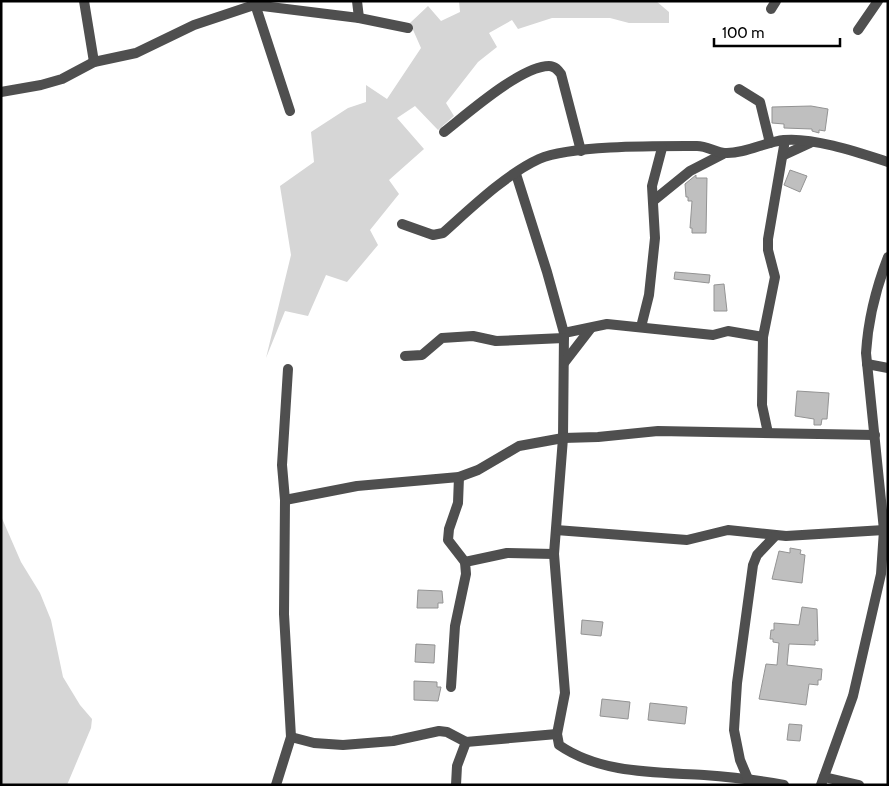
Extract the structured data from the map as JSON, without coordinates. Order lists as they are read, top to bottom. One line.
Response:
{"scale_bar":"100 m"}
